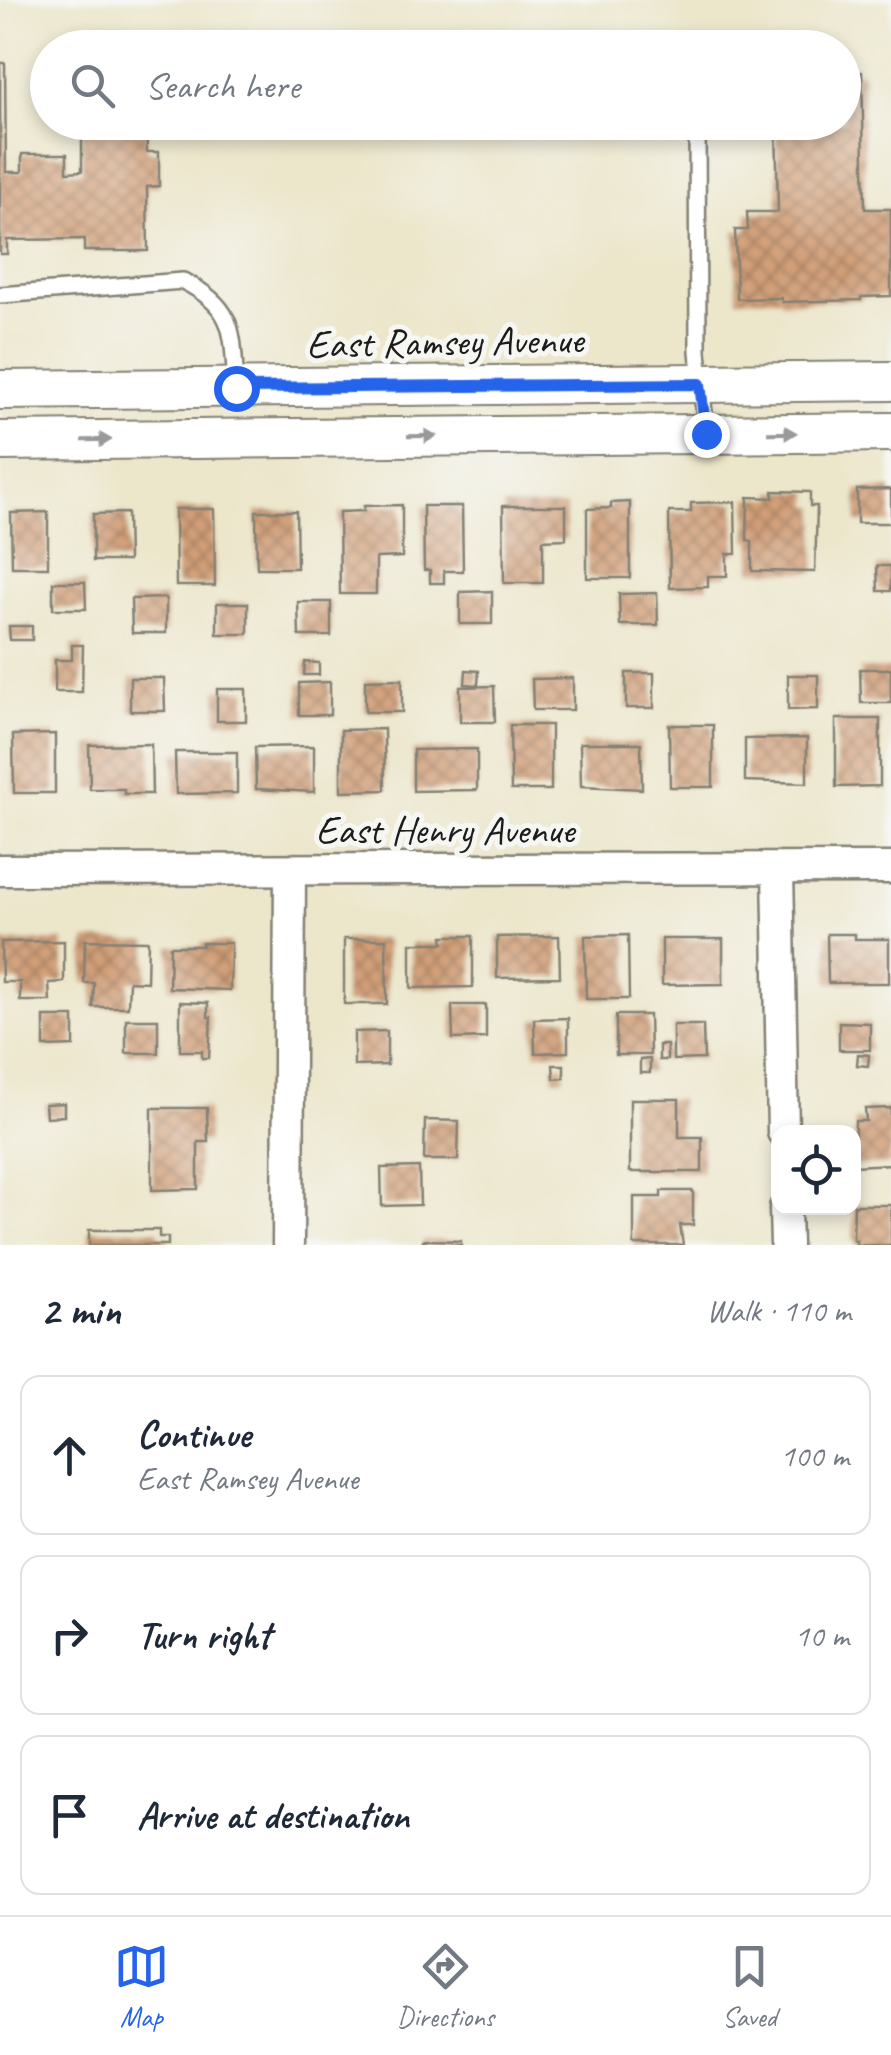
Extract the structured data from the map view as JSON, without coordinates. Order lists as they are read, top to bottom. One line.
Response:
{"streets":{"street":["East Ramsey Avenue","East Henry Avenue"]},"page":{"search":"Search here","heading":["2 min","Walk · 110 m"],"list":[["Continue","East Ramsey Avenue","100 m"],["Turn right","10 m"],"Arrive at destination"],"nav":["Map","Directions","Saved"]}}
